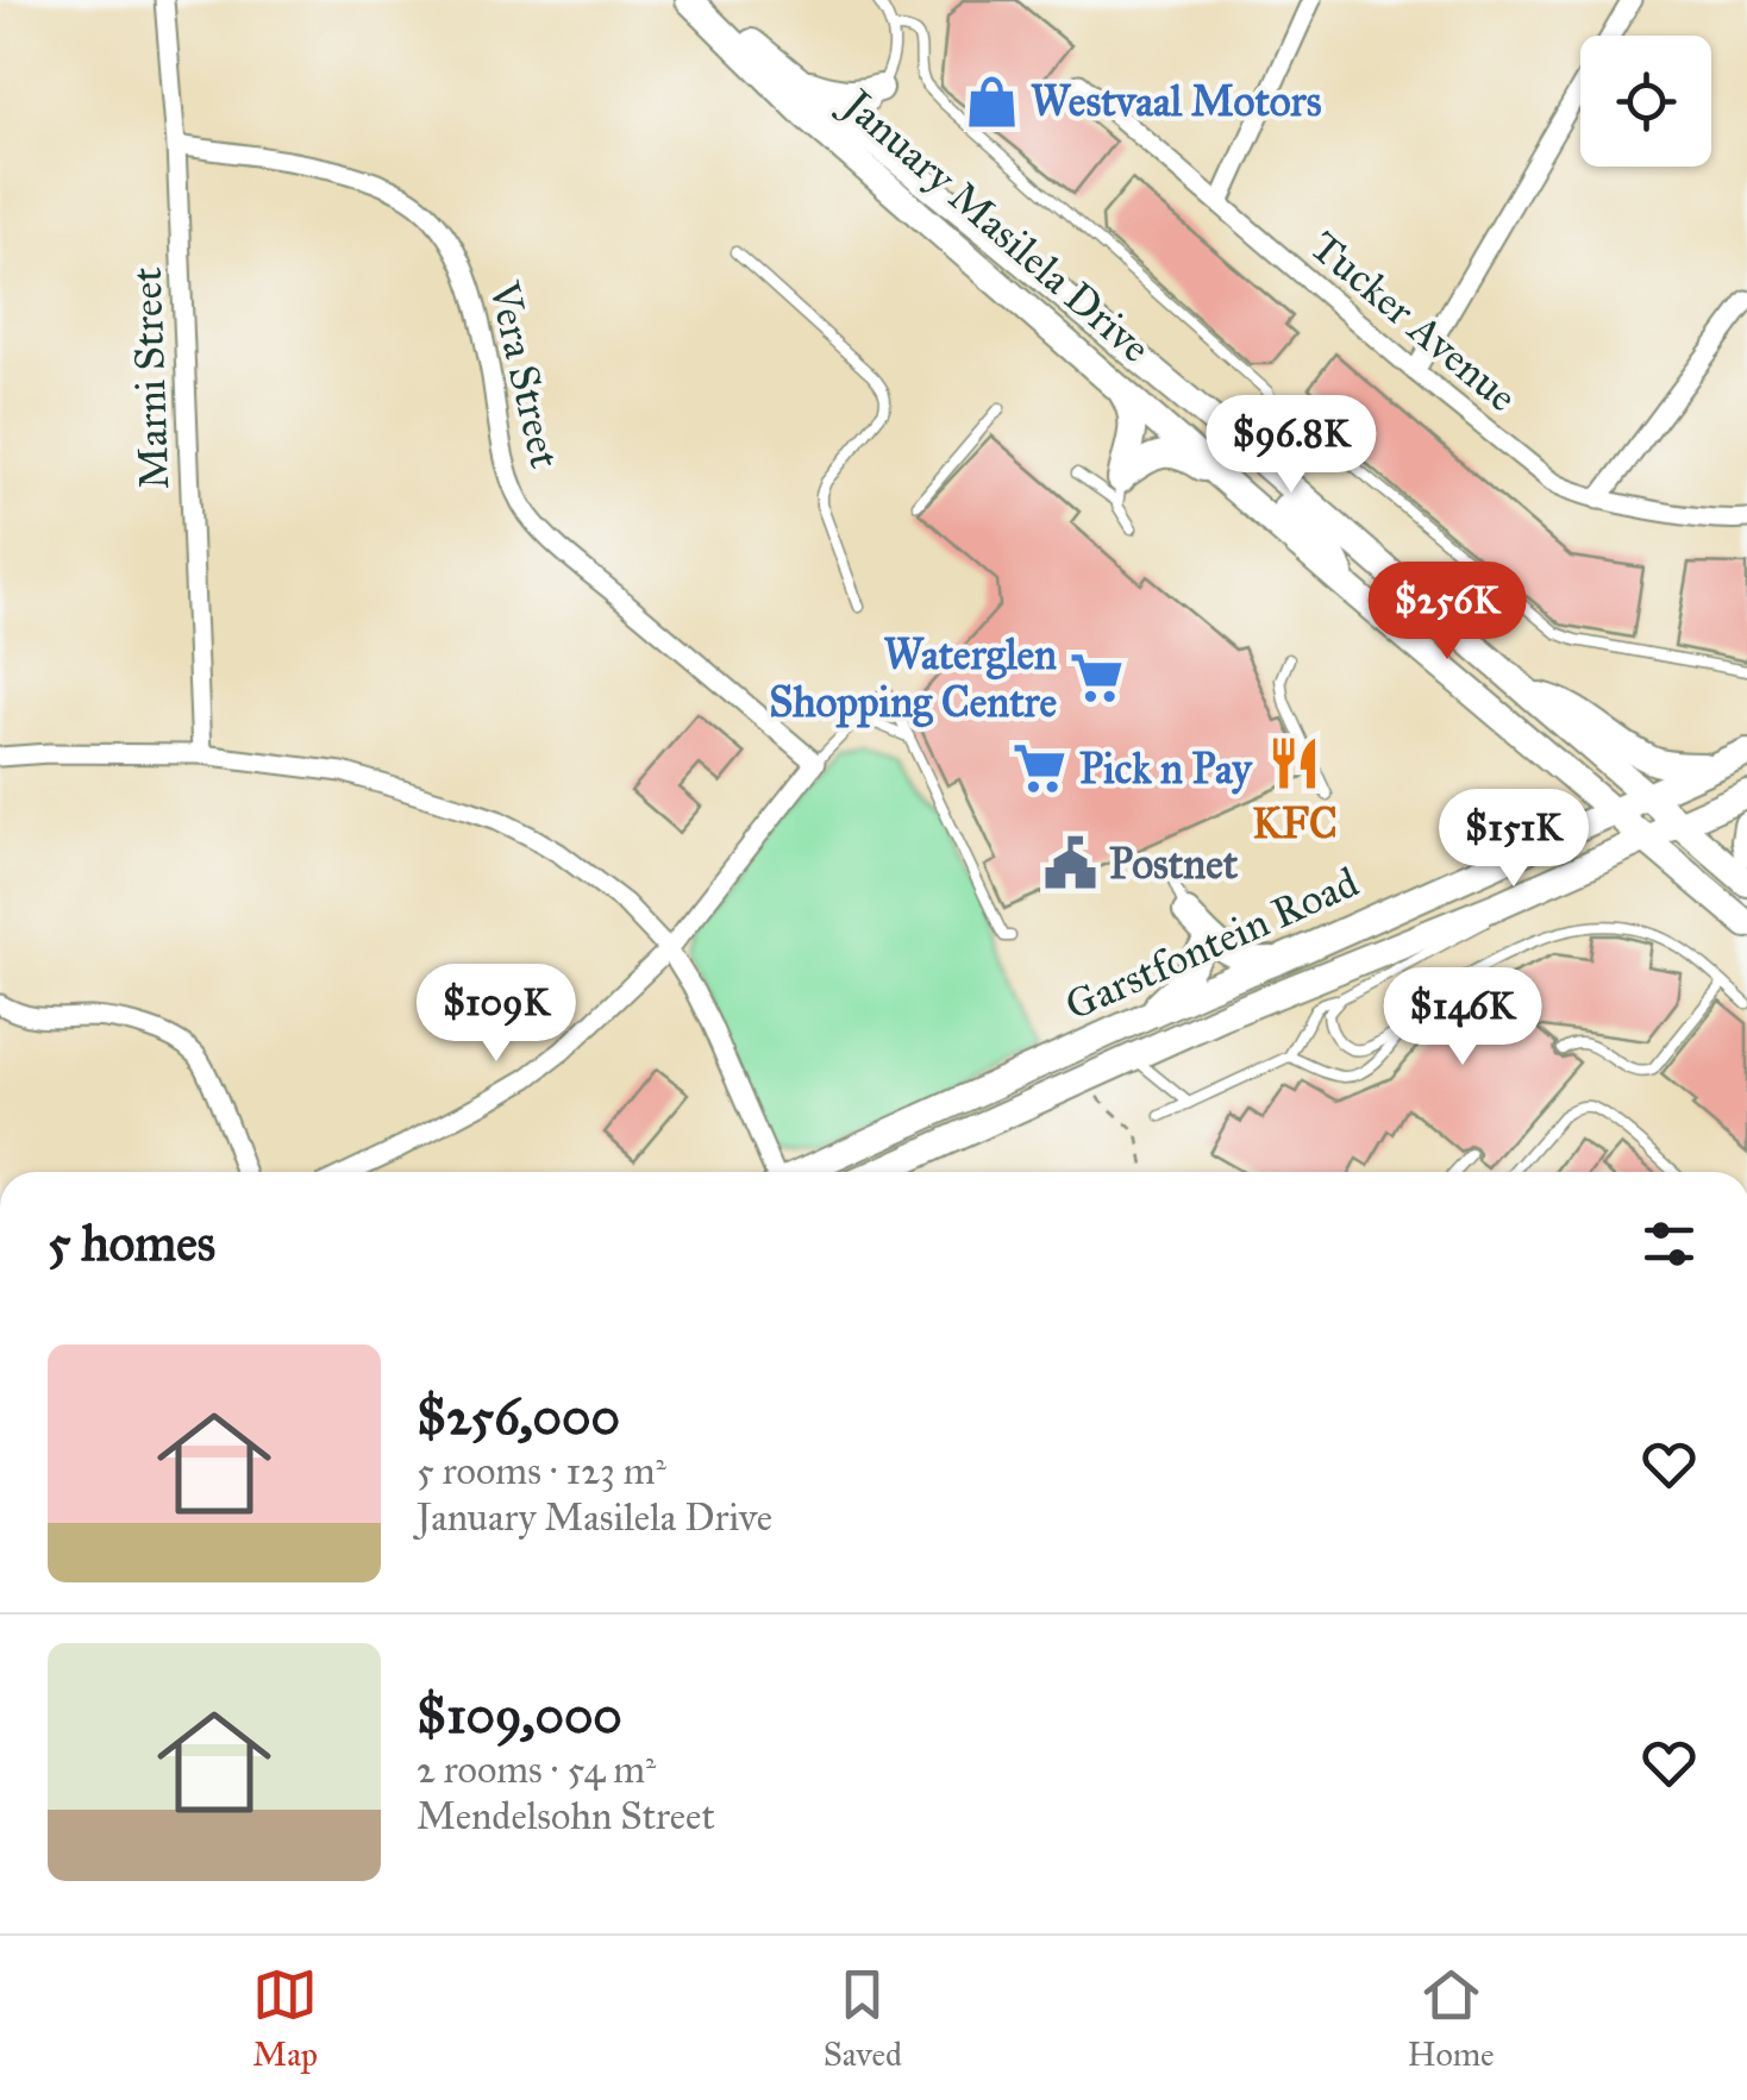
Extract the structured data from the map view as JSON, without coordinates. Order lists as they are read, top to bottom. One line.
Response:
{"streets":{"main road":["January Masilela Drive","Garstfontein Road"],"street":["Tucker Avenue","Vera Street","Marni Street"]},"crossings":[["January Masilela Drive","Garstfontein Road"],["Vera Street","Marni Street"]],"places":{"shop":["Westvaal Motors"],"supermarket":["Waterglen Shopping Centre","Pick n Pay"],"restaurant":["KFC"],"public building":["Postnet"]},"page":{"price":["$96.8K","$256K","$151K","$109K","$146K"],"heading":"5 homes","list":[{"name":"$256,000","note":"5 rooms · 123 m² · January Masilela Drive"},{"name":"$109,000","note":"2 rooms · 54 m² · Mendelsohn Street"}],"tabs":["Map","Saved","Home"]}}
